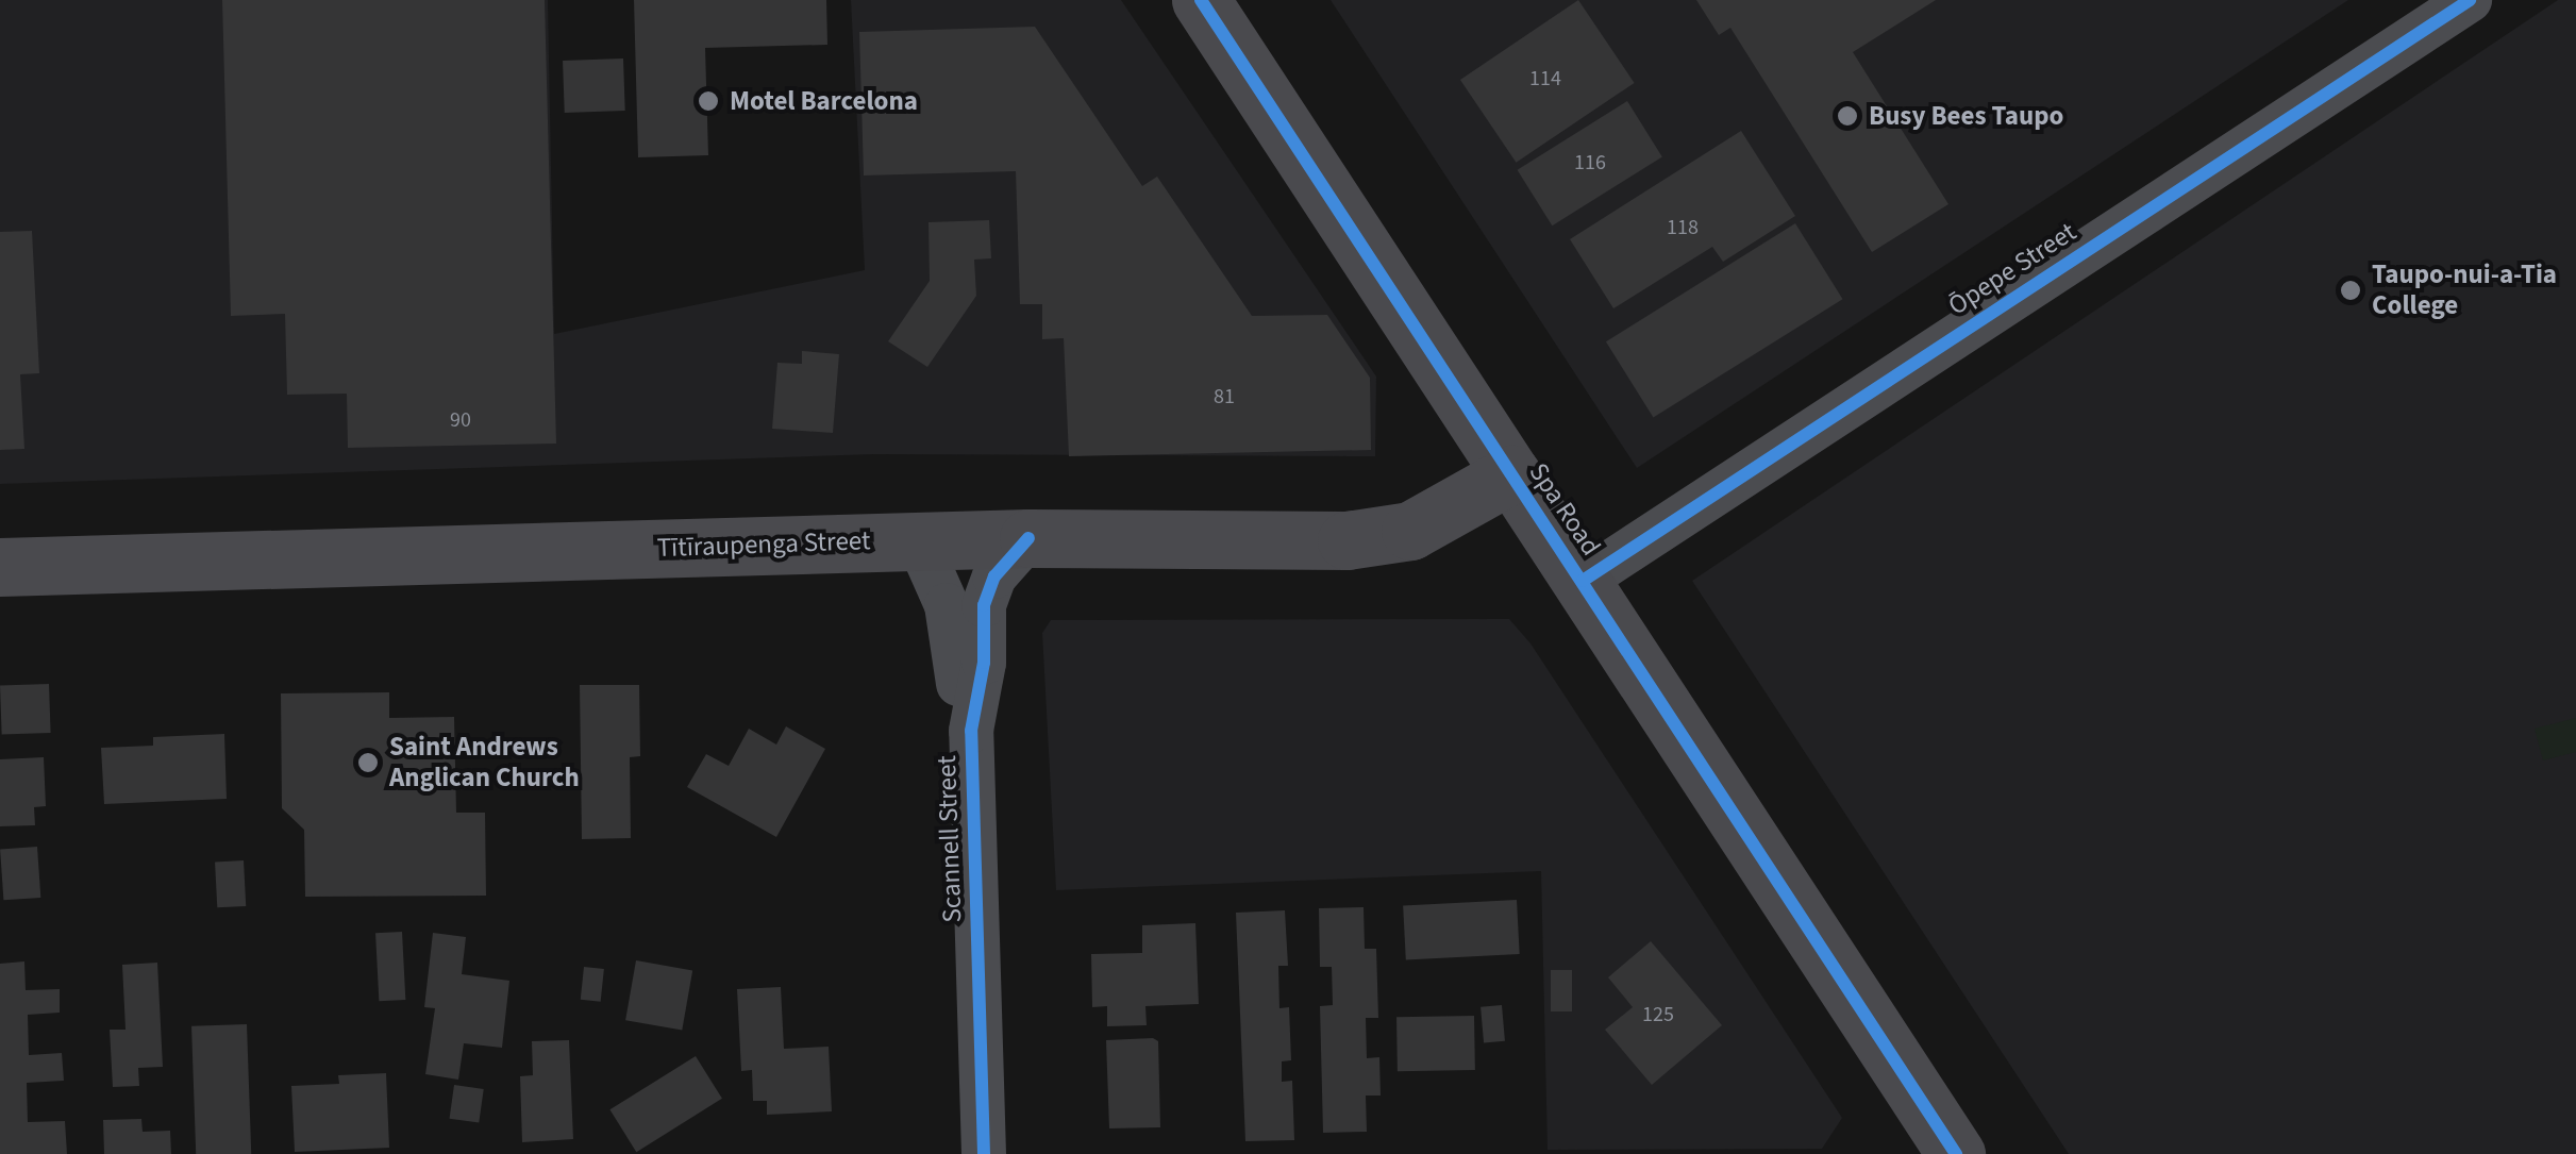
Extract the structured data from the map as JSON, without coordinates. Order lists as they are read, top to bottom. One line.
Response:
{"streets":{"main road":["Spa Road","Tītīraupenga Street"],"street":["Ōpepe Street","Scannell Street"]},"crossings":[["Ōpepe Street","Spa Road"],["Spa Road","Tītīraupenga Street"],["Tītīraupenga Street","Scannell Street"]],"places":["Motel Barcelona","Busy Bees Taupo","Taupo-nui-a-Tia College","Saint Andrews Anglican Church"],"house_numbers":["114","116","118","81","90","125"]}
